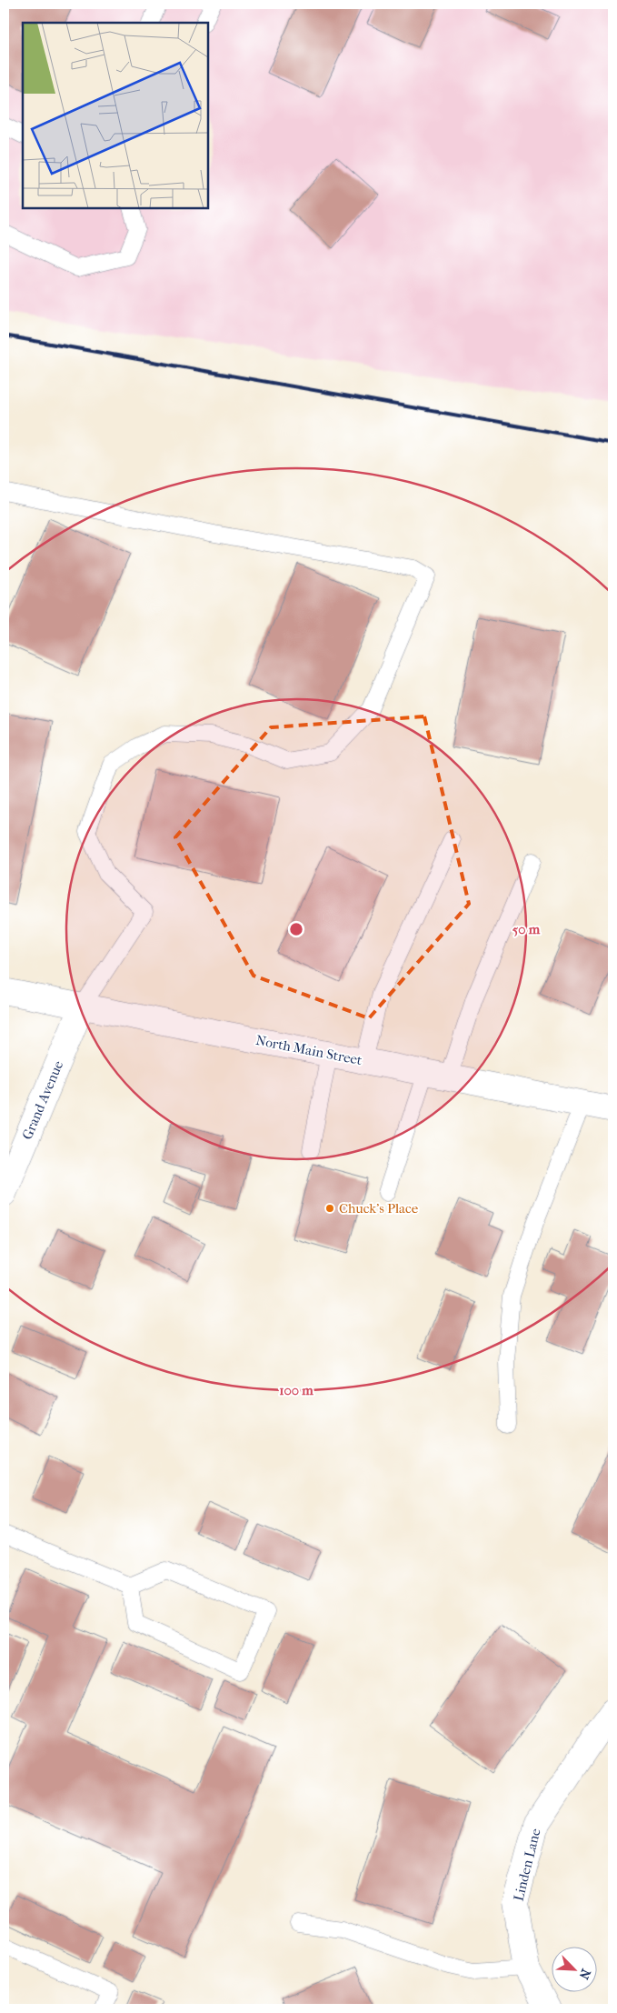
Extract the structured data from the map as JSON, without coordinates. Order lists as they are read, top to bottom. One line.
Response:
{"streets":{"main road":["North Main Street","Grand Avenue","Linden Lane"]},"crossings":[["North Main Street","Grand Avenue"]],"places":["Chuck's Place"],"north":"bottom right","rings":["50 m","100 m"]}
